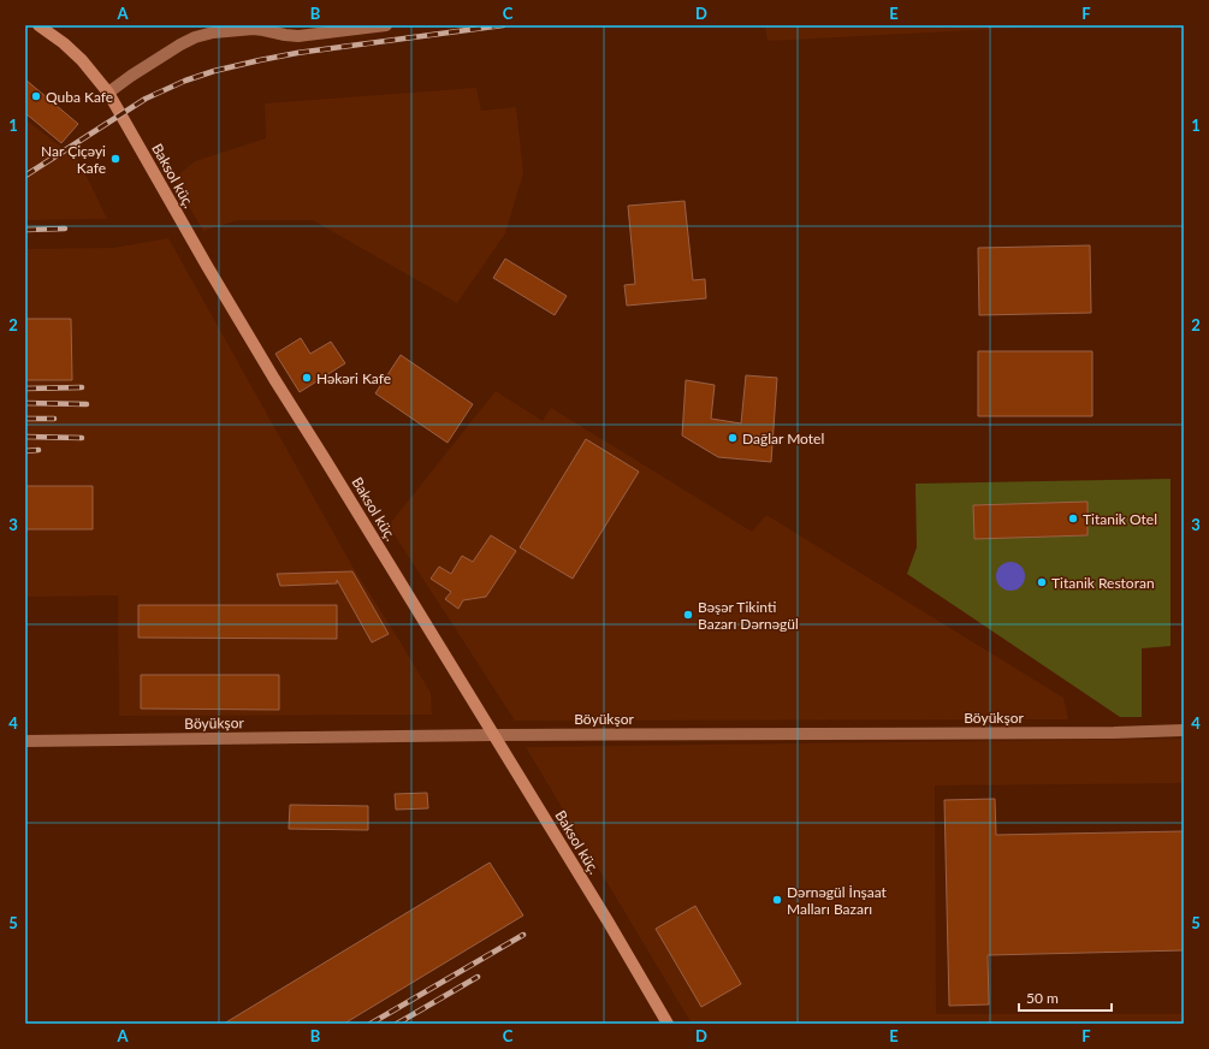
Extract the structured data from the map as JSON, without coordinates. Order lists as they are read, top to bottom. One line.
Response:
{"streets":{"main road":["Baksol küç."],"street":["Böyükşor"]},"crossings":[["Baksol küç.","Böyükşor"]],"places":["Quba Kafe","Nar Çiçəyi Kafe","Həkəri Kafe","Dağlar Motel","Titanik Otel","Titanik Restoran","Bəşər Tikinti Bazarı Dərnəgül","Dərnəgül İnşaat Malları Bazarı"],"scale_bar":"50 m","grid":{"columns":["A","B","C","D","E","F"],"rows":["1","2","3","4","5"]}}
